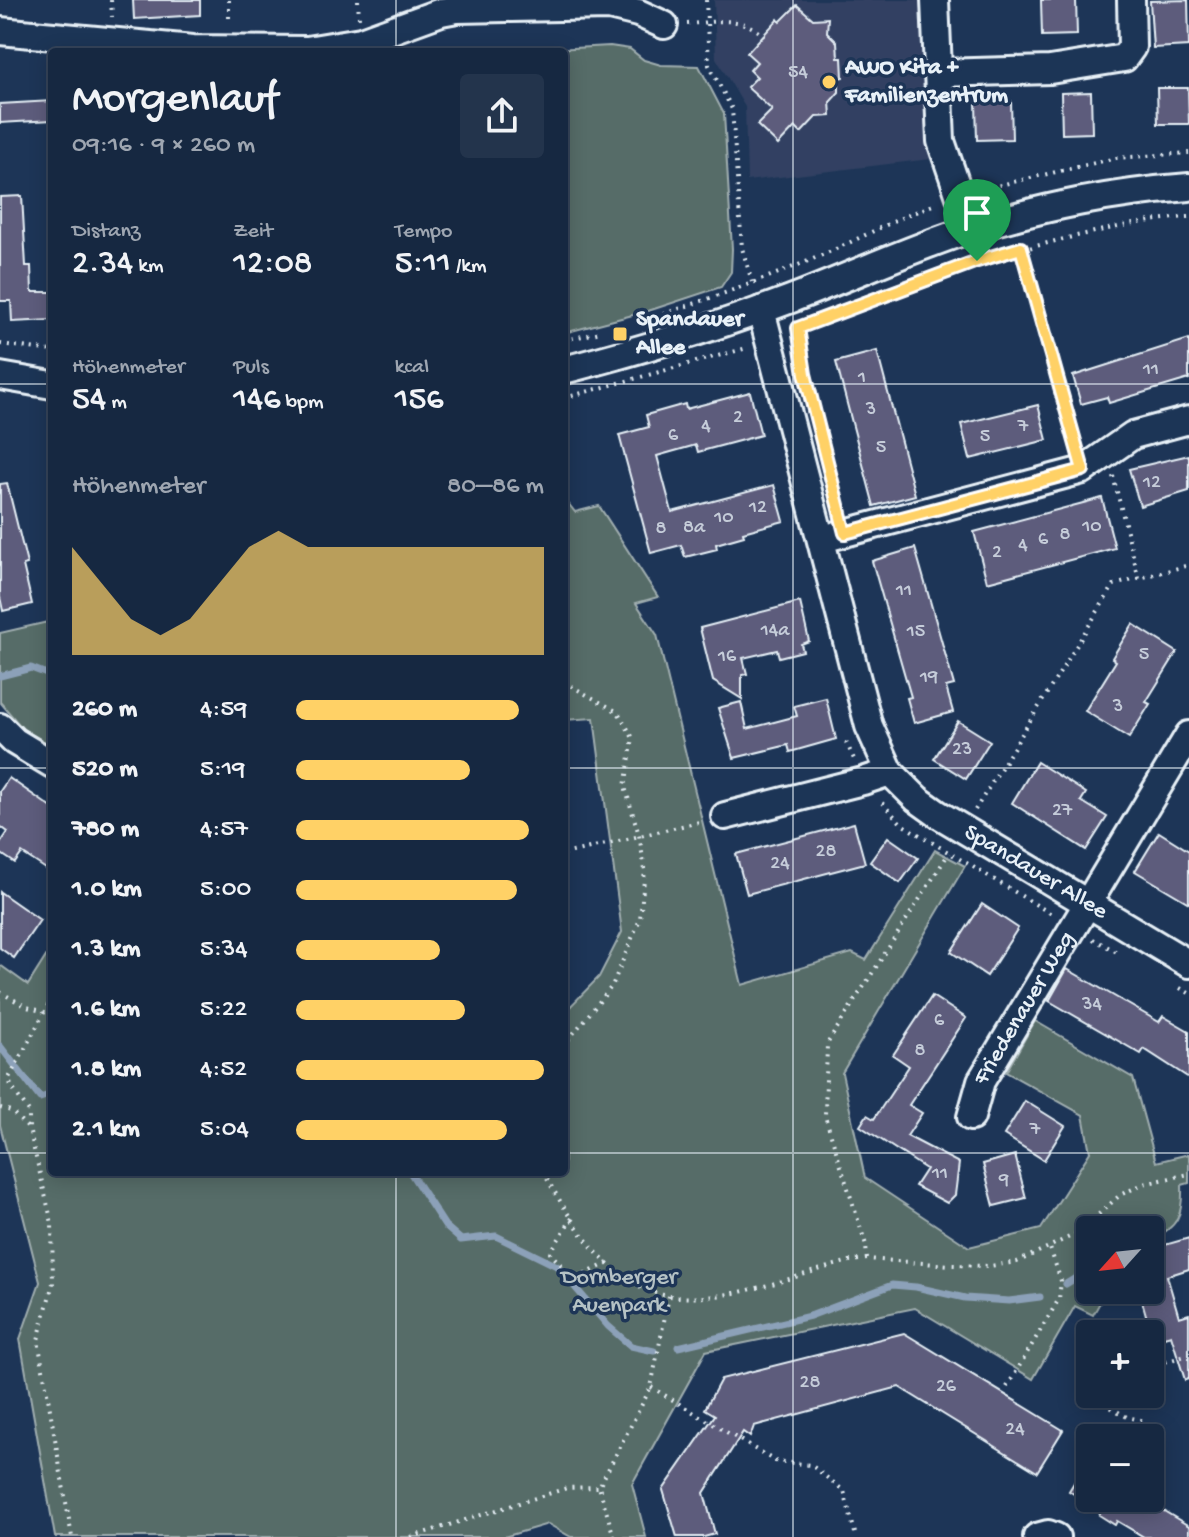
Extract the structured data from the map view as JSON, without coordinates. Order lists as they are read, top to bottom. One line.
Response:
{"streets":{"street":["Spandauer Allee","Friedenauer Weg"]},"crossings":[["Spandauer Allee","Friedenauer Weg"]],"parks":["Dornberger Auenpark"],"places":{"other":["AWO Kita + Familienzentrum"],"transit":["Spandauer Allee"]},"house_numbers":["54","11","1","3","2","4","7","6","5","5","12","12","10","10","8a","8","8","6","4","2","11","14a","15","5","16","19","3","23","27","28","24","34","6","8","7","11","9","28","26","24"],"north":"bottom left","page":{"heading":["Morgenlauf","09:16 · 9 × 260 m"],"stats":[["Distanz","2.34 km"],["Zeit","12:08"],["Tempo","5:11 /km"],["Höhenmeter","54 m"],["Puls","146 bpm"],["kcal","156"]],"chart":["Höhenmeter","80–86 m"],"list":[{"name":"260 m","note":"4:59"},{"name":"520 m","note":"5:19"},{"name":"780 m","note":"4:57"},{"name":"1.0 km","note":"5:00"},{"name":"1.3 km","note":"5:34"},{"name":"1.6 km","note":"5:22"},{"name":"1.8 km","note":"4:52"},{"name":"2.1 km","note":"5:04"}],"map_buttons":["+","−"]}}
